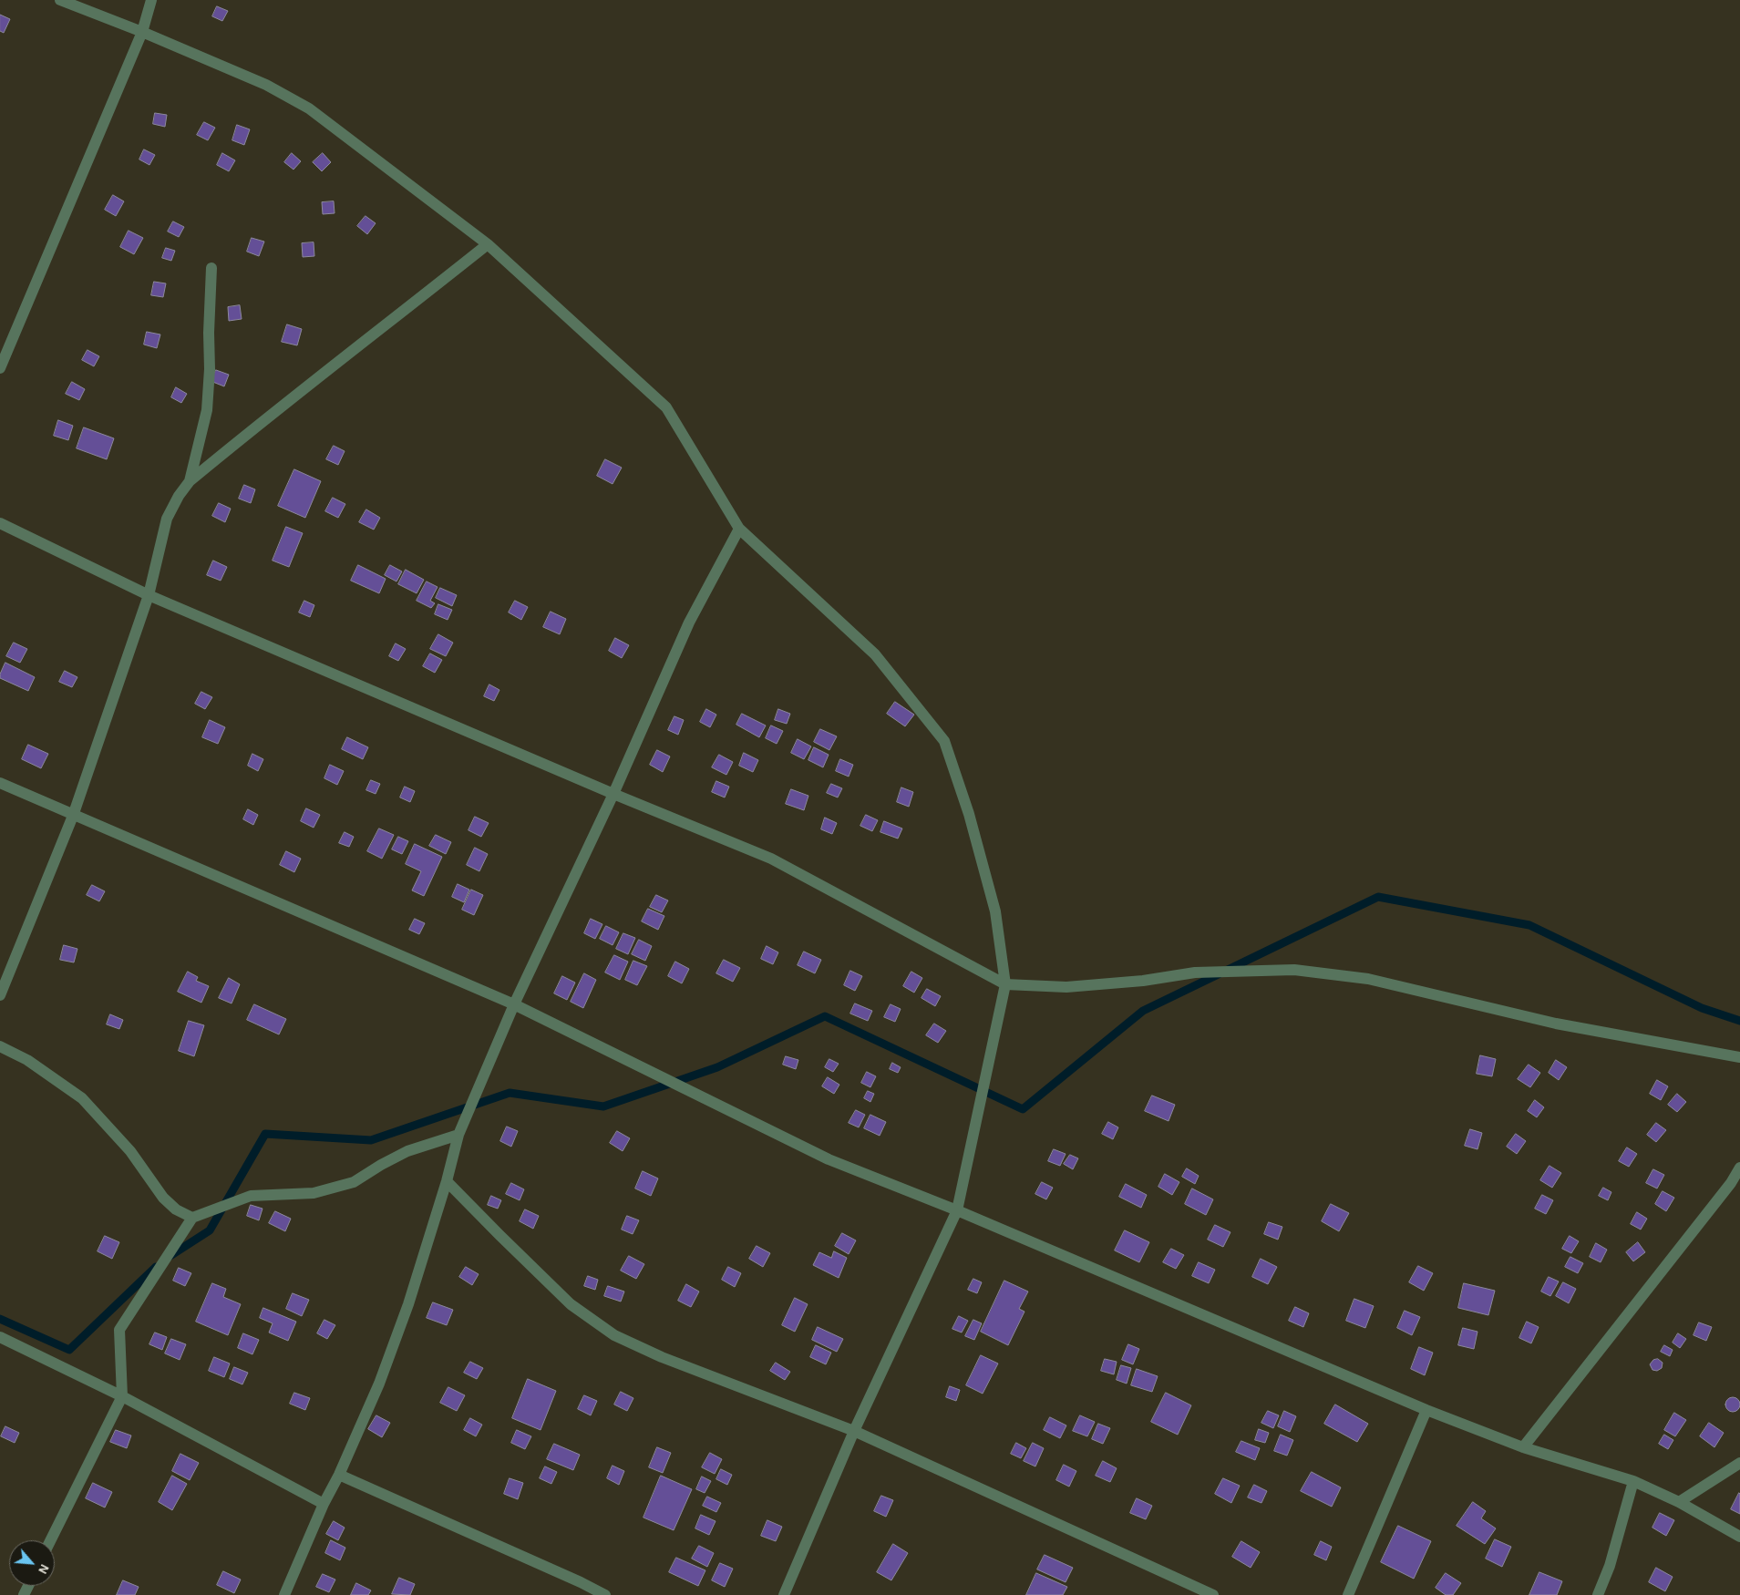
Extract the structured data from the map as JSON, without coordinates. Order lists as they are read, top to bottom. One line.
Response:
{"north":"bottom right"}
